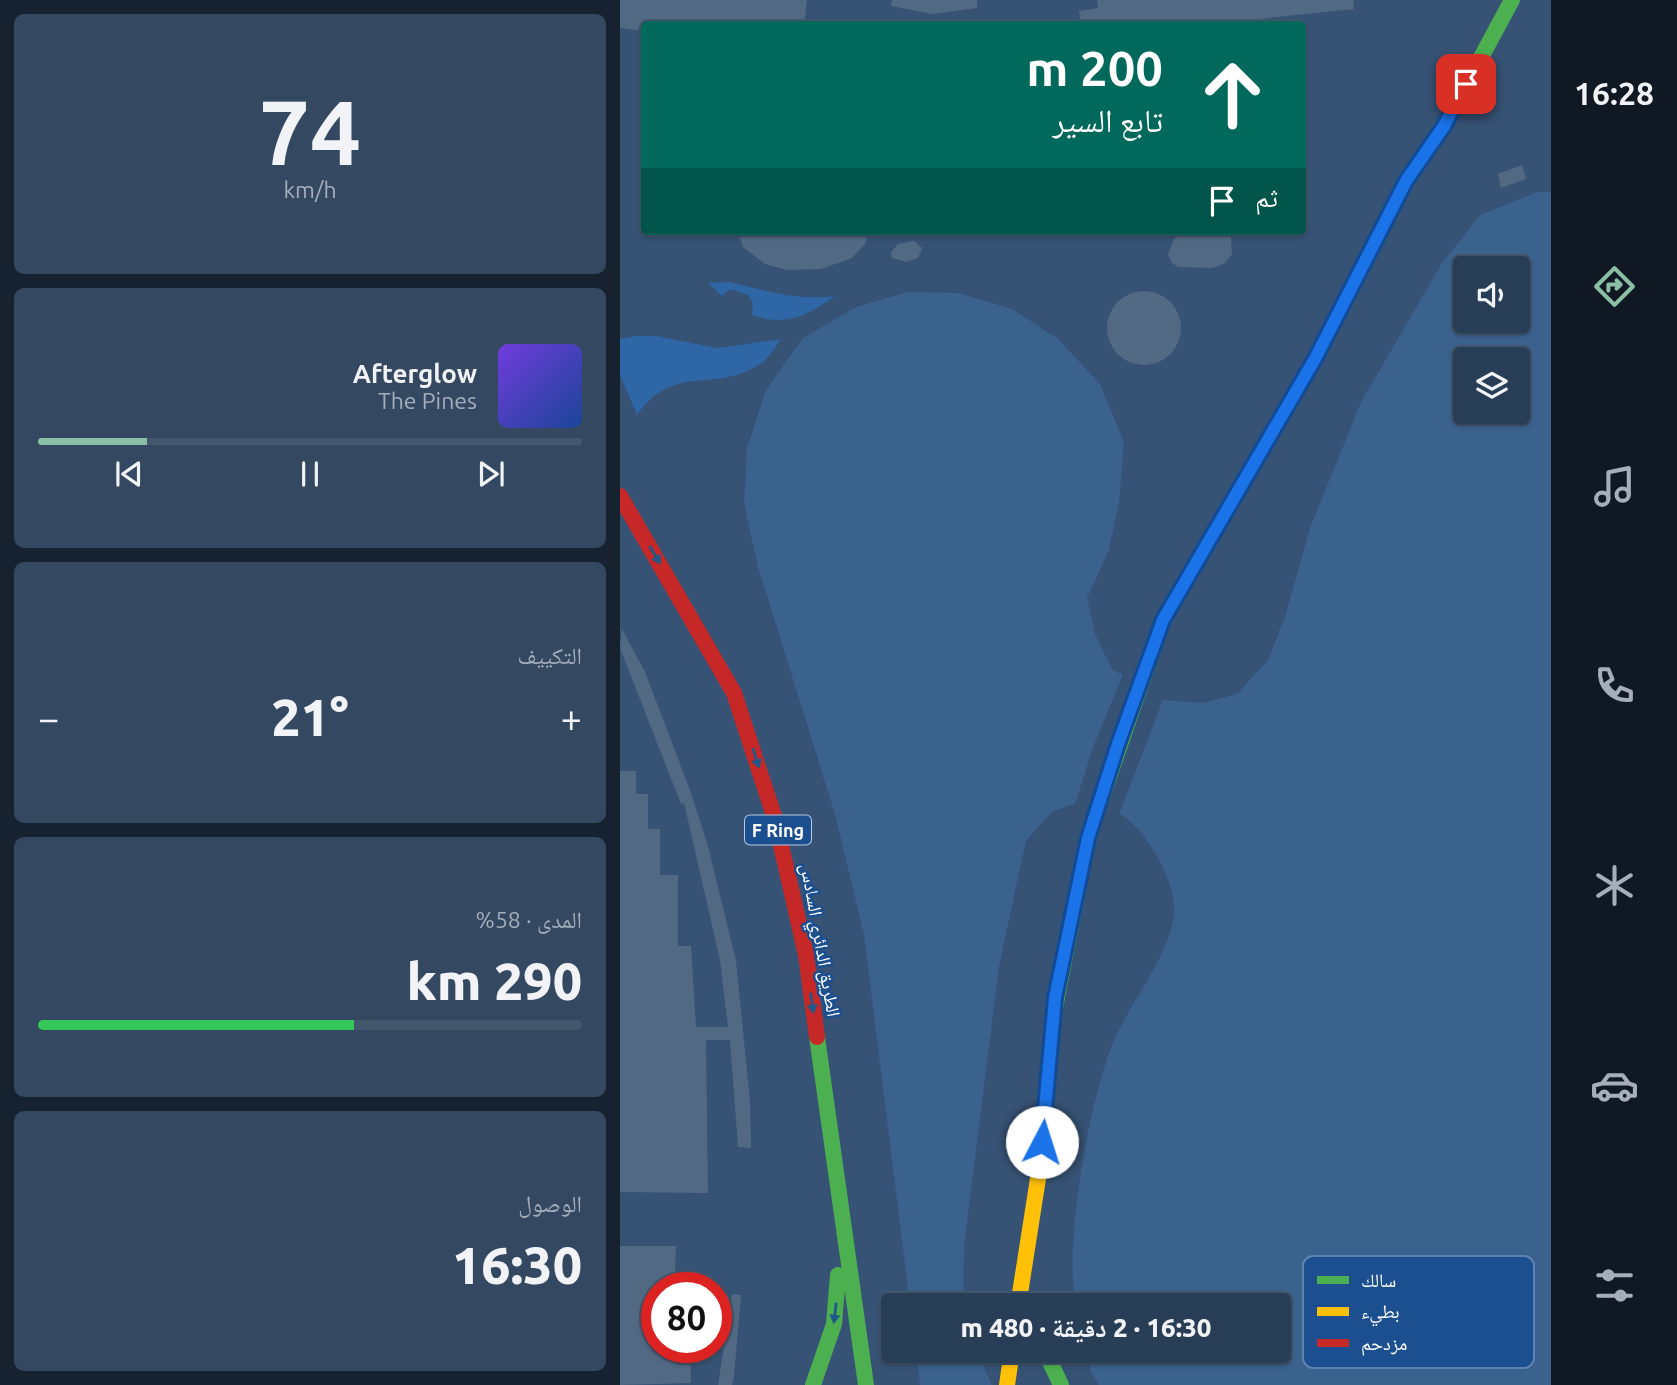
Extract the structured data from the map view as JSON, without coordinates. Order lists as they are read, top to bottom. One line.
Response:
{"streets":{"highway":["F Ring","الطريق الدائري السادس"]},"one_way":["الطريق الدائري السادس"],"legend":["سالك","بطيء","مزدحم"],"page":{"tabs":"16:28","tile":[["74","km/h"],"التكييف",["المدى · 58%","290 km"],["الوصول","16:30"]],"turn":["200 m","تابع السير"],"then":"ثم","song":["Afterglow","The Pines"],"heat":["−","21°","+"],"limit":"80","trip":"16:30 · 2 دقيقة · 480 m"}}
